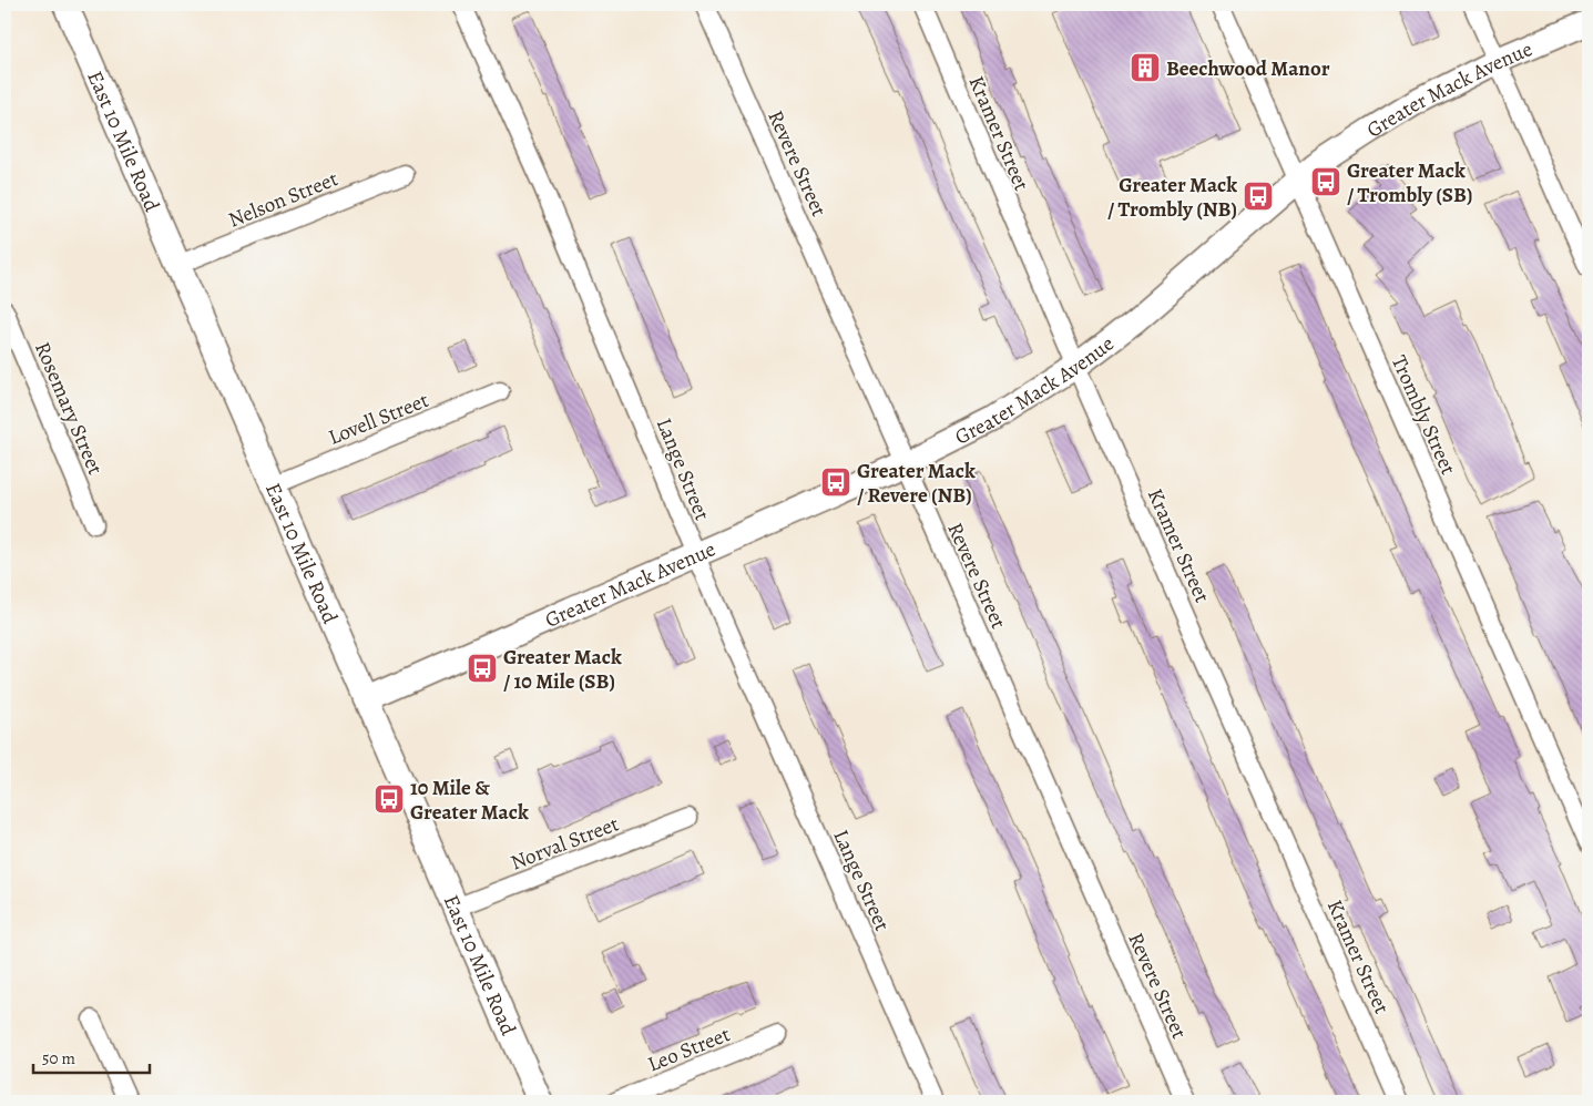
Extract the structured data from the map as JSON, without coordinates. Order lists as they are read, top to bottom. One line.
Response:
{"streets":{"street":["Greater Mack Avenue","Kramer Street","East 10 Mile Road","Revere Street","Nelson Street","Rosemary Street","Trombly Street","Lovell Street","Lange Street","Norval Street","Leo Street"]},"crossings":[["Greater Mack Avenue","Kramer Street"],["Greater Mack Avenue","East 10 Mile Road"],["Greater Mack Avenue","Revere Street"],["Greater Mack Avenue","Trombly Street"],["Greater Mack Avenue","Lange Street"],["East 10 Mile Road","Nelson Street"],["East 10 Mile Road","Lovell Street"],["East 10 Mile Road","Norval Street"]],"places":{"building":["Beechwood Manor"],"bus stop":["Greater Mack / Trombly (SB)","Greater Mack / Trombly (NB)","Greater Mack / Revere (NB)","Greater Mack / 10 Mile (SB)","10 Mile & Greater Mack"]},"scale_bar":"50 m"}
